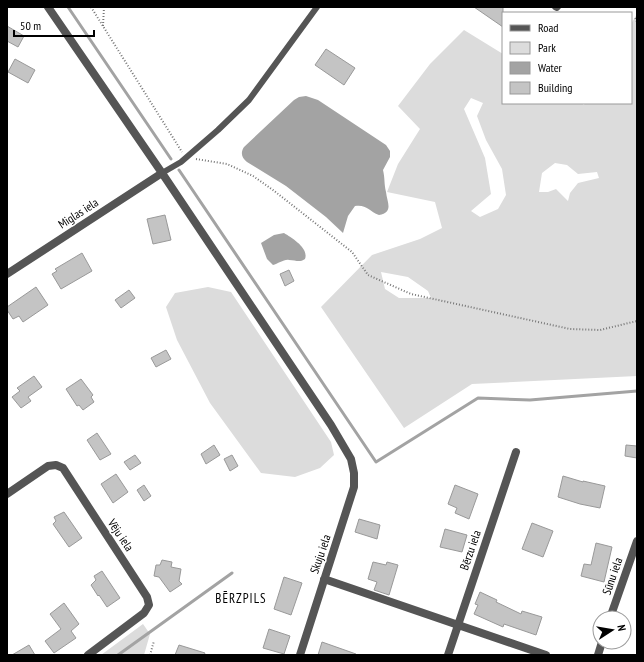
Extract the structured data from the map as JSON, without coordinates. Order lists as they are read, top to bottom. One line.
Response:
{"streets":{"street":["Miglas iela","Vēju iela","Bērzu iela","Skuju iela","Sūnu iela"]},"crossings":[["Miglas iela","Skuju iela"]],"districts":["BĒRZPILS"],"legend":["Road","Park","Water","Building"],"scale_bar":"50 m","north":"right"}
